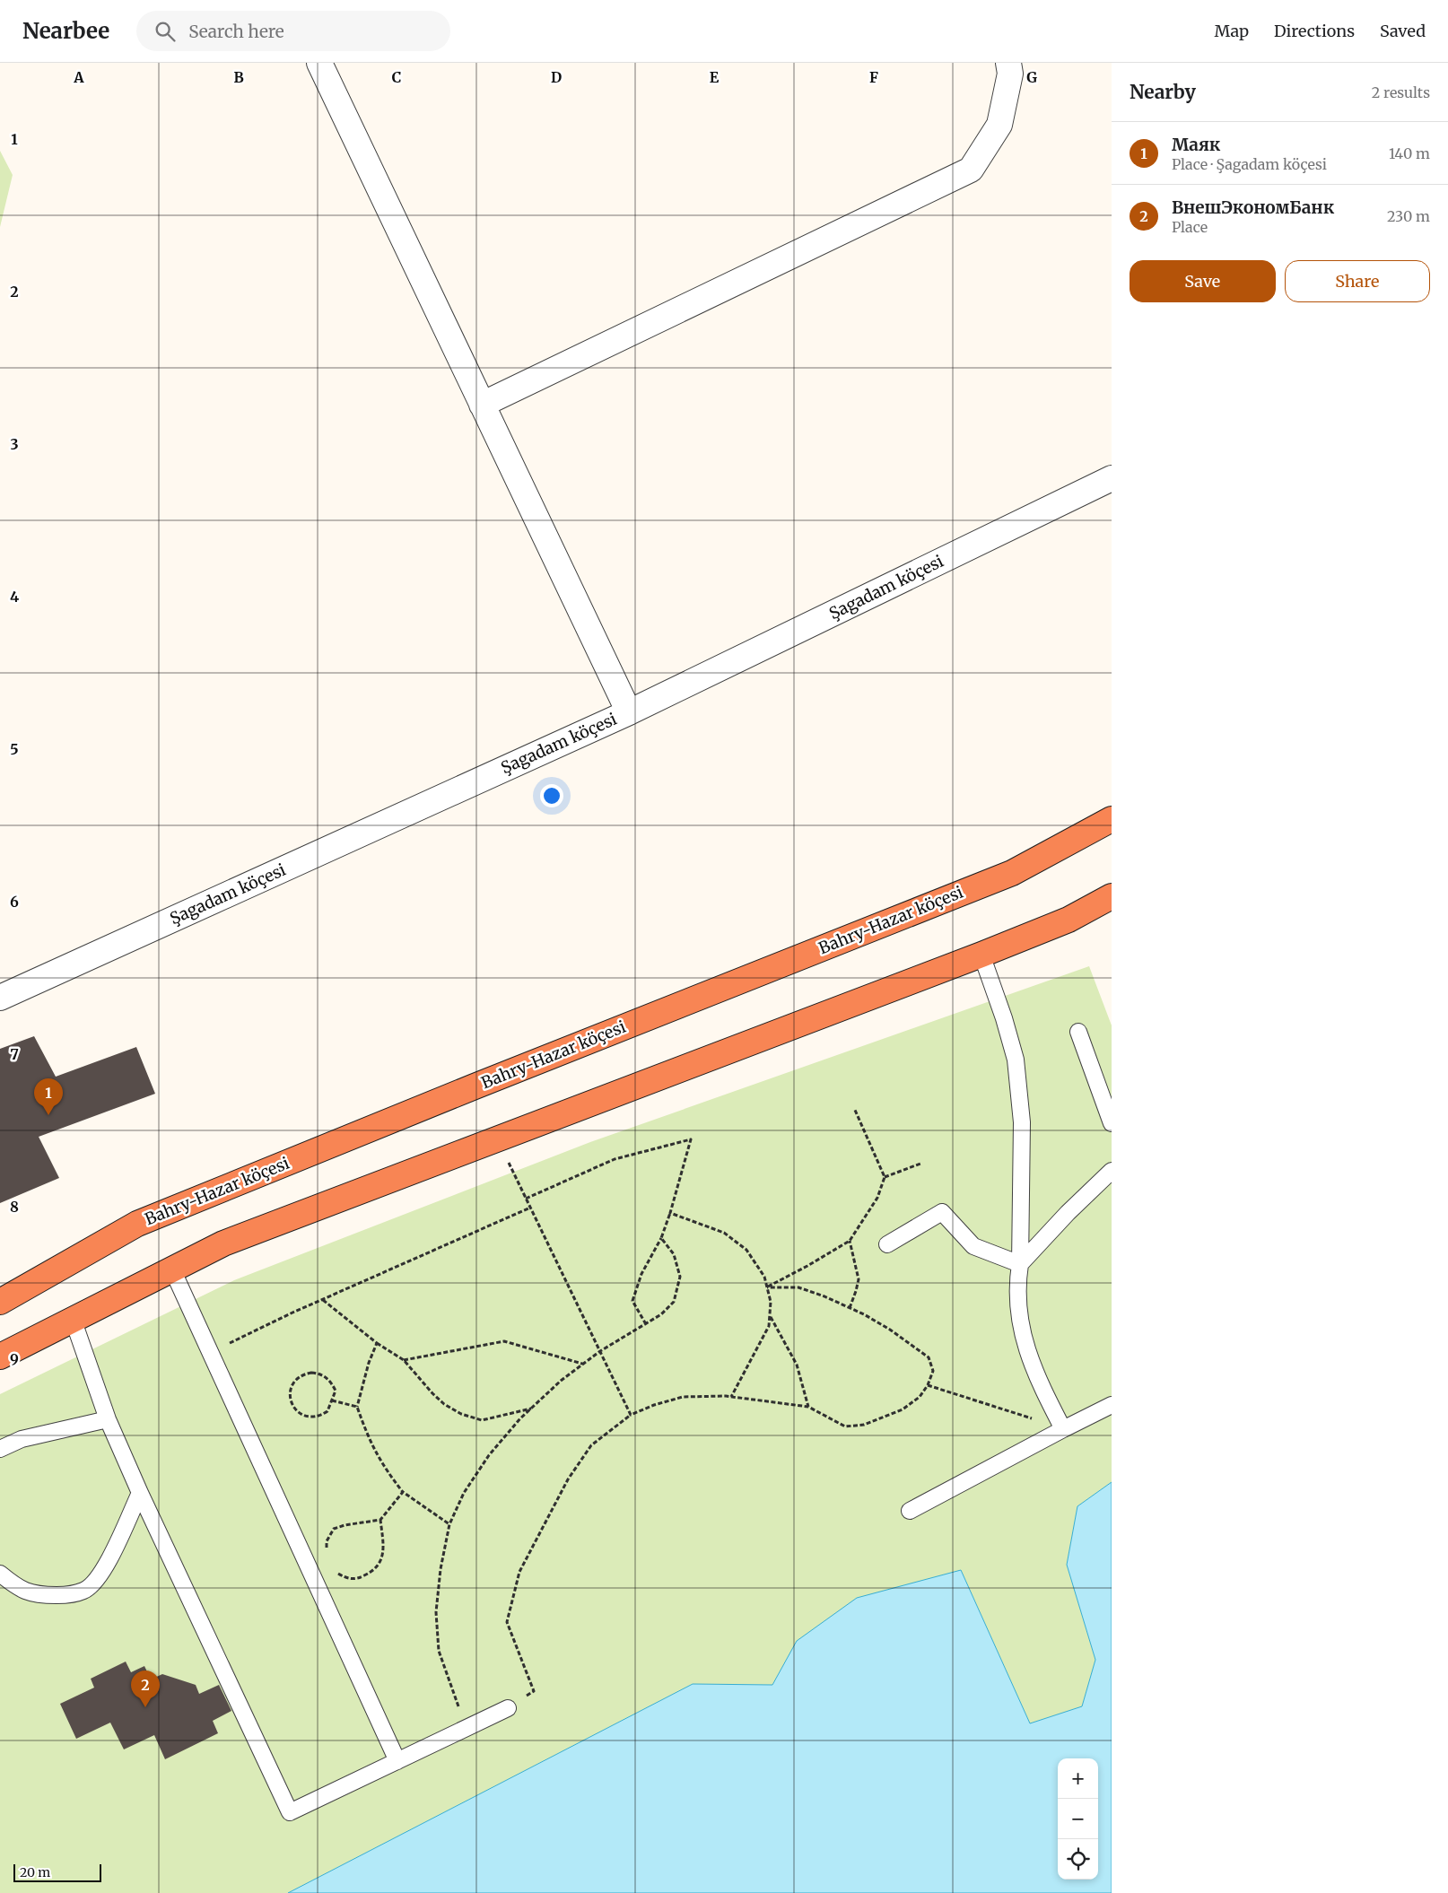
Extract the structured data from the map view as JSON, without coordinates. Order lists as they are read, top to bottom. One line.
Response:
{"streets":{"highway":["Bahry-Hazar köçesi"],"street":["Şagadam köçesi"]},"scale_bar":"20 m","page":{"header":"Nearbee","search":"Search here","nav":["Map","Directions","Saved"],"heading":["Nearby","2 results"],"list":[{"mark":"1","name":"Маяк","note":"Place · Şagadam köçesi","value":"140 m"},{"mark":"2","name":"ВнешЭкономБанк","note":"Place","value":"230 m"}],"buttons":["Save","Share"],"pins":["1","2"],"map_buttons":["+","−"],"scale":"20 m"},"grid":{"columns":["A","B","C","D","E","F","G"],"rows":["1","2","3","4","5","6","7","8","9"]}}
